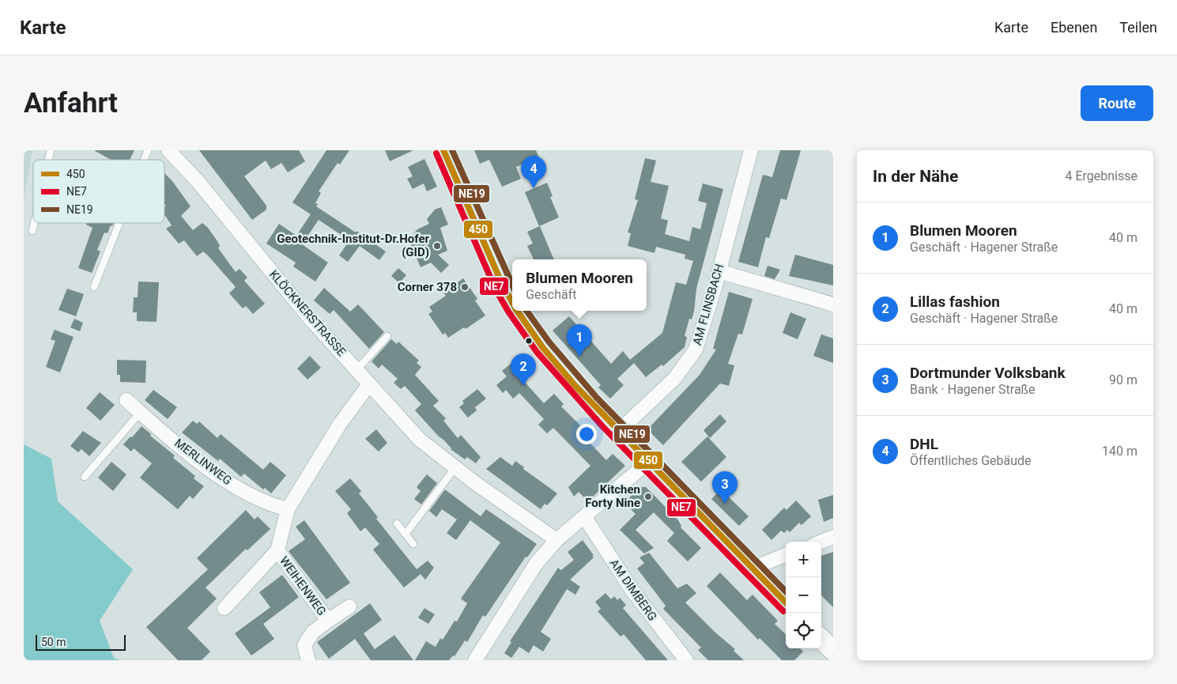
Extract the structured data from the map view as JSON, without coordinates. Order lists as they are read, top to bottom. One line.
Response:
{"streets":{"street":["AM FLINSBACH","KLÖCKNERSTRASSE","MERLINWEG","WEIHENWEG","AM DIMBERG"]},"places":["Geotechnik-Institut-Dr.Hofer (GID)","Corner 378","Kitchen Forty Nine"],"lines":["transit line 450","transit line NE19","transit line NE7"],"legend":["450","NE7","NE19"],"scale_bar":"50 m","page":{"header":"Karte","nav":["Karte","Ebenen","Teilen"],"buttons":"Route","title":"Anfahrt","heading":["In der Nähe","4 Ergebnisse"],"pins":["4","1","2","3"],"list":[{"mark":"1","name":"Blumen Mooren","note":"Geschäft · Hagener Straße","value":"40 m"},{"mark":"2","name":"Lillas fashion","note":"Geschäft · Hagener Straße","value":"40 m"},{"mark":"3","name":"Dortmunder Volksbank","note":"Bank · Hagener Straße","value":"90 m"},{"mark":"4","name":"DHL","note":"Öffentliches Gebäude","value":"140 m"}],"popup":["Blumen Mooren","Geschäft"],"map_buttons":["+","−"],"scale":"50 m"}}
